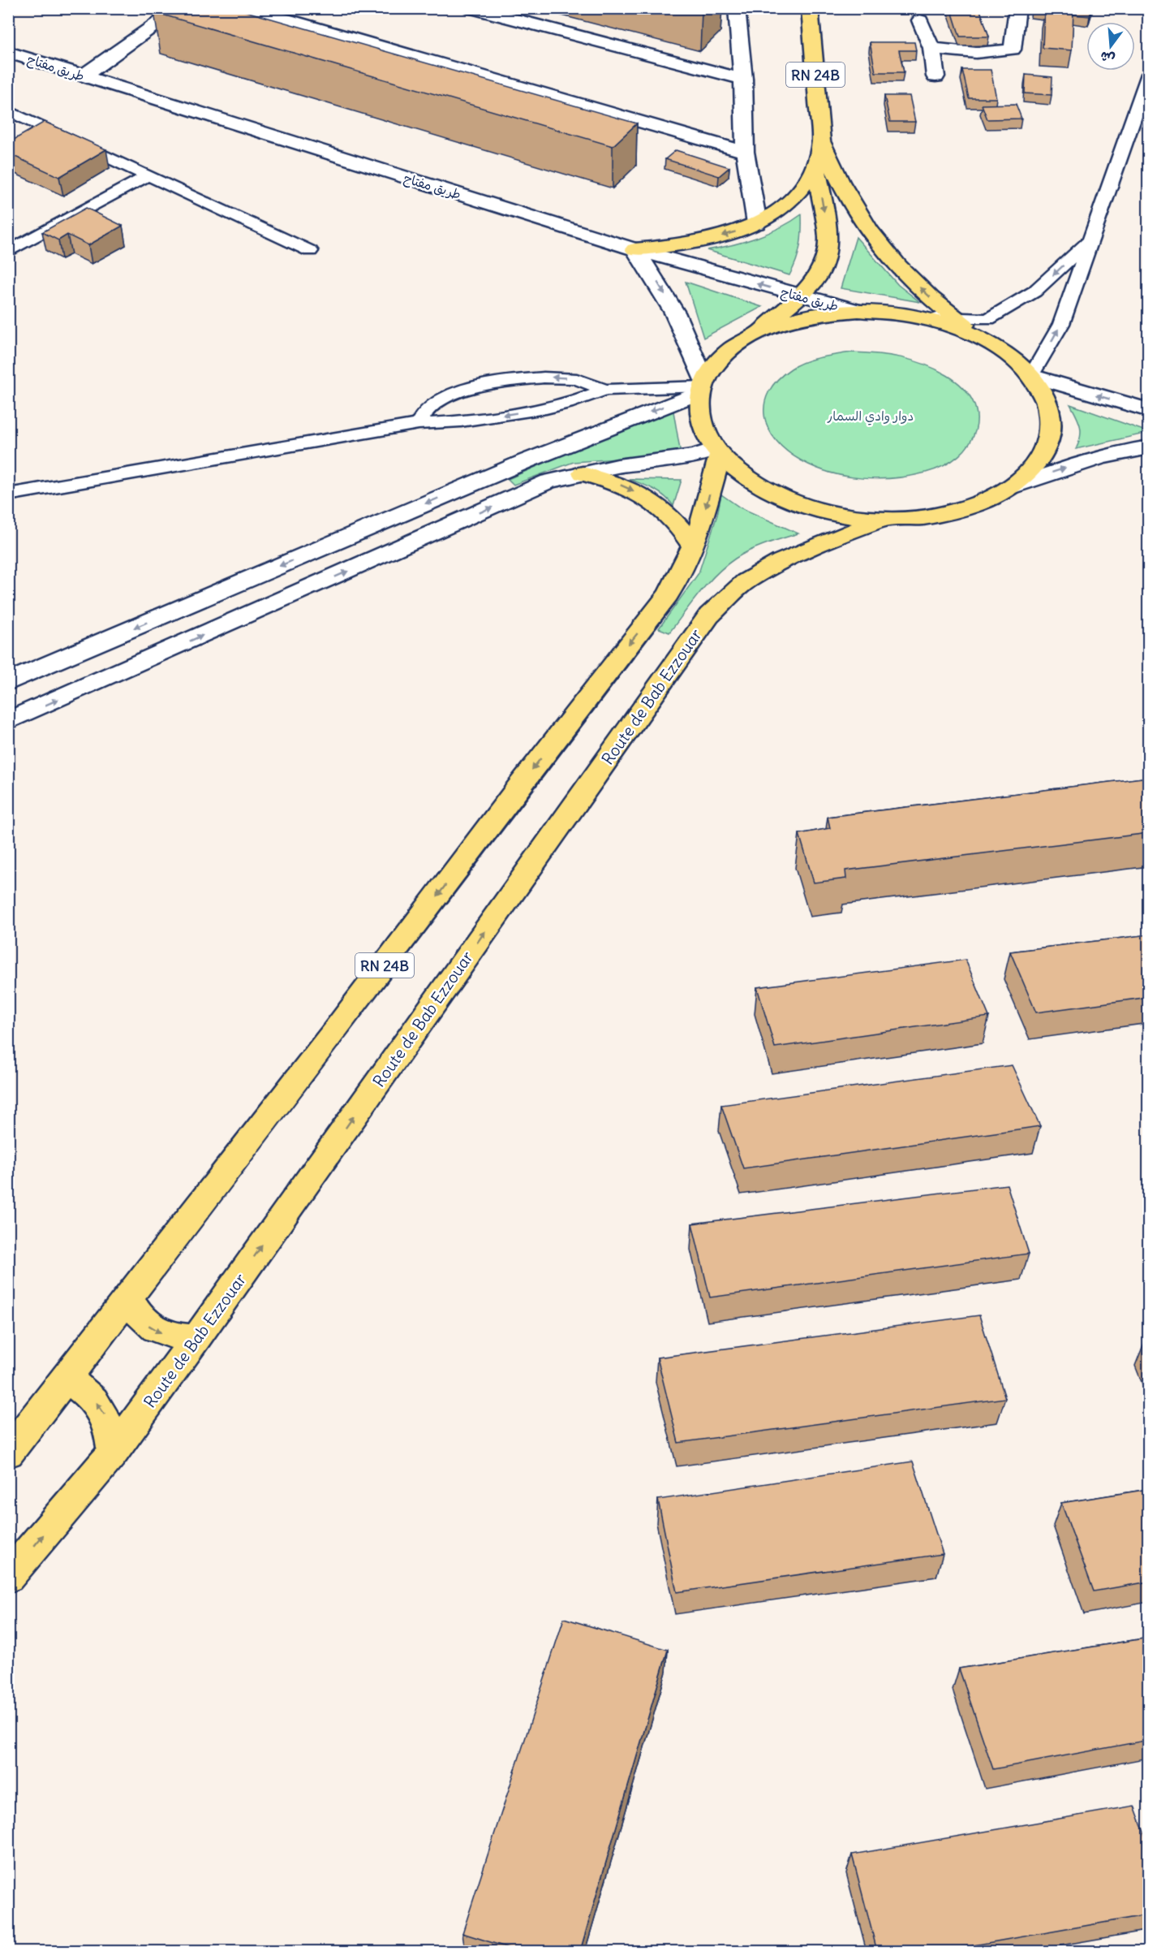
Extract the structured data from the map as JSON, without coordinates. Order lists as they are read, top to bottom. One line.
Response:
{"streets":{"main road":["RN 24B","Route de Bab Ezzouar"],"street":["طريق مفتاح"]},"parks":["دوار وادي السمار"],"north":"bottom"}
